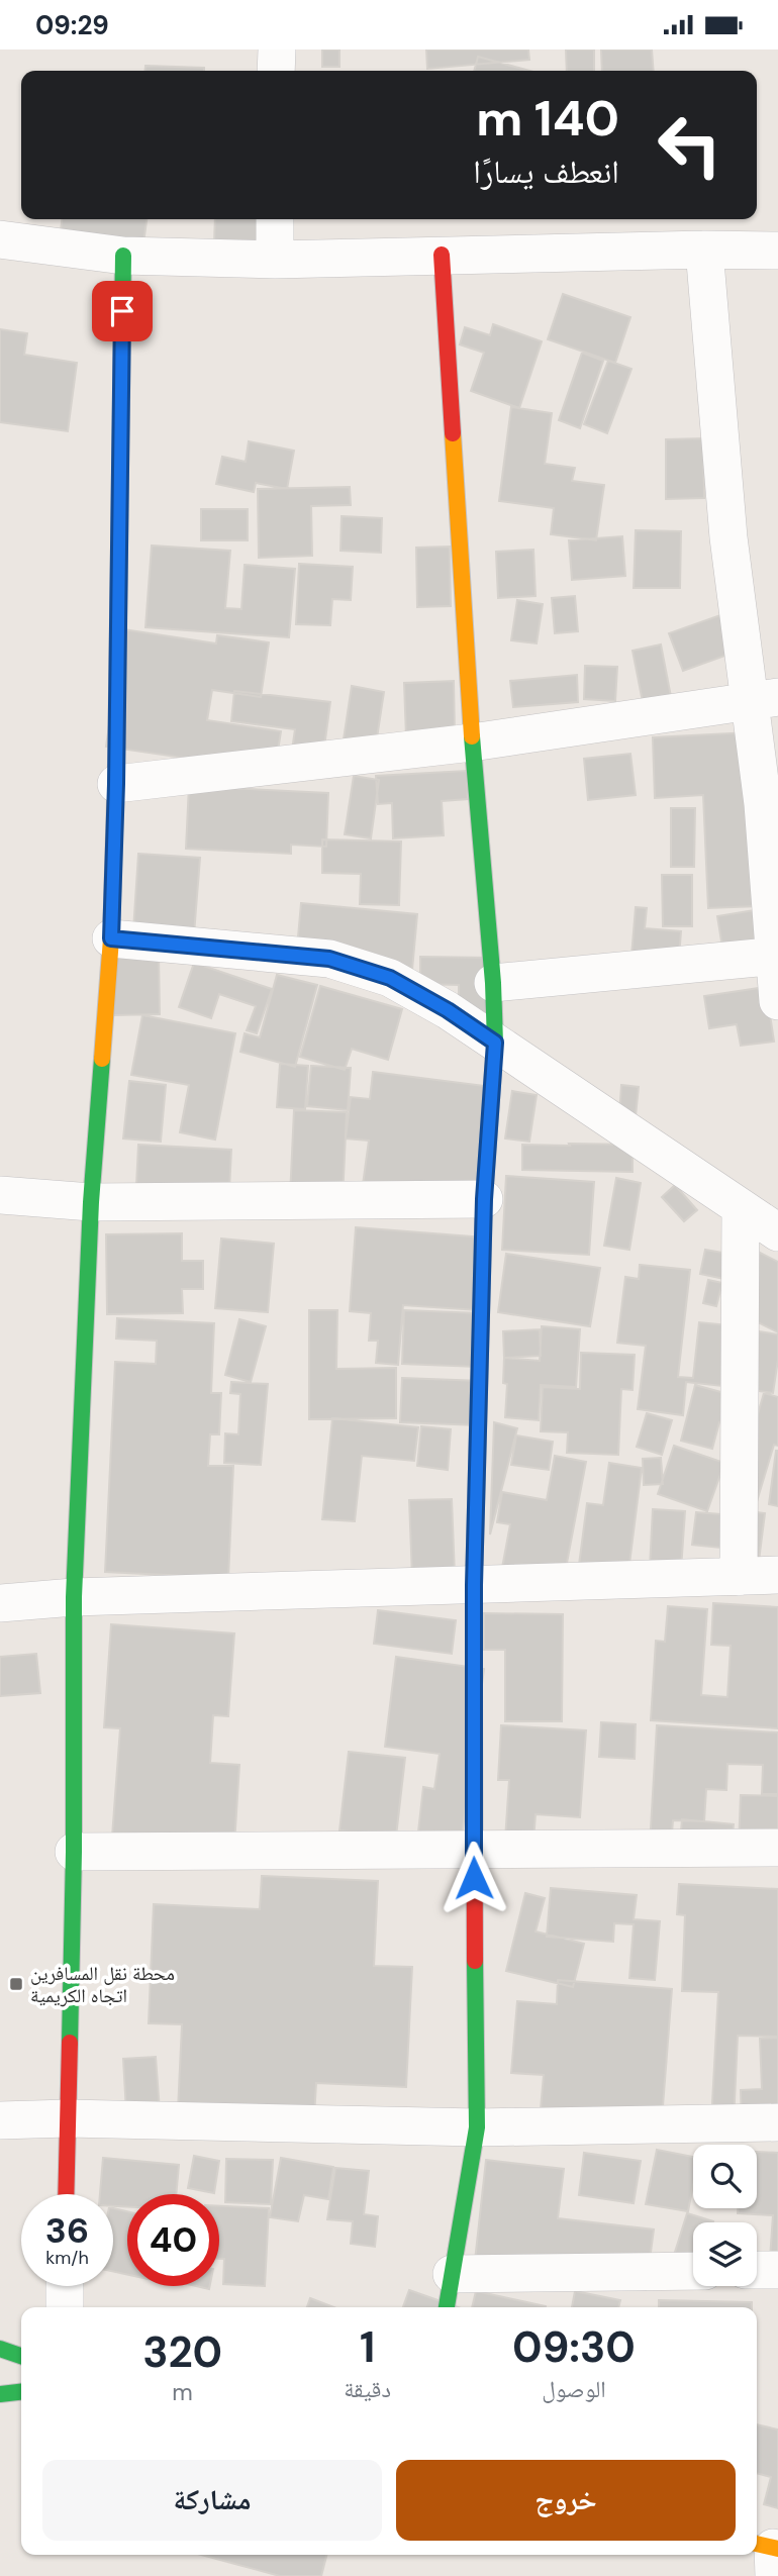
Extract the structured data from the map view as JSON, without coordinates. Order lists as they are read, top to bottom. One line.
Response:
{"places":{"transit":["محطة نقل المسافرين اتجاه الكريمية"]},"page":{"status":"09:29","turn":["140 m","انعطف يسارًا"],"speed":"36 km/h","limit":"40","eta":["09:30","الوصول","1","دقيقة","320","m"],"buttons":["خروج","مشاركة"]}}
